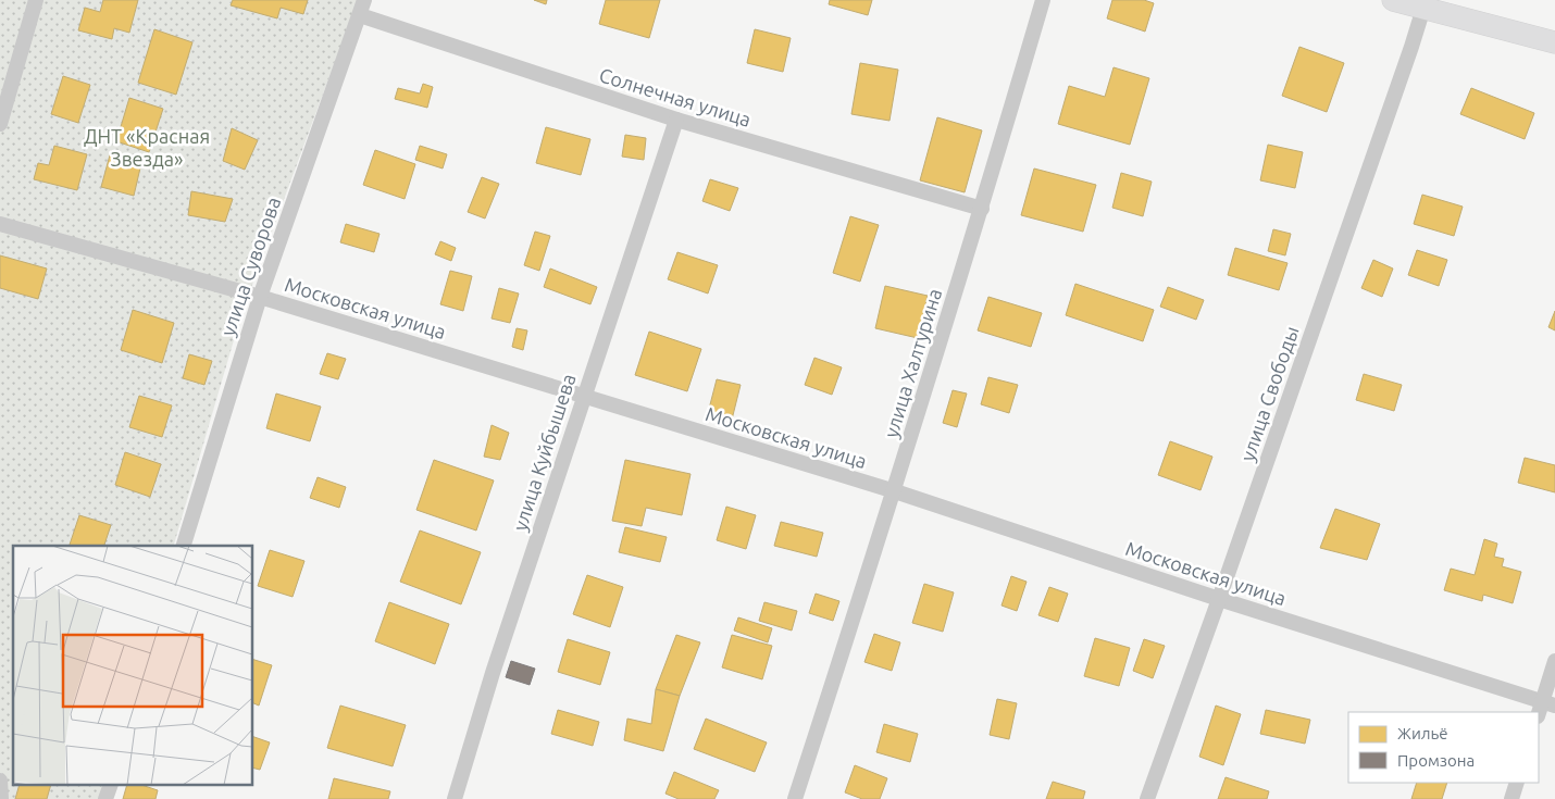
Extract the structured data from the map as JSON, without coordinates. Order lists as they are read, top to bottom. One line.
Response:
{"streets":{"street":["Солнечная улица","улица Суворова","Московская улица","улица Халтурина","улица Свободы","улица Куйбышева"]},"crossings":[["Солнечная улица","улица Суворова"],["Солнечная улица","улица Халтурина"],["Солнечная улица","улица Куйбышева"],["улица Суворова","Московская улица"],["Московская улица","улица Халтурина"],["Московская улица","улица Свободы"],["Московская улица","улица Куйбышева"]],"parks":["ДНТ «Красная Звезда»"],"legend":["Жильё","Промзона"]}
